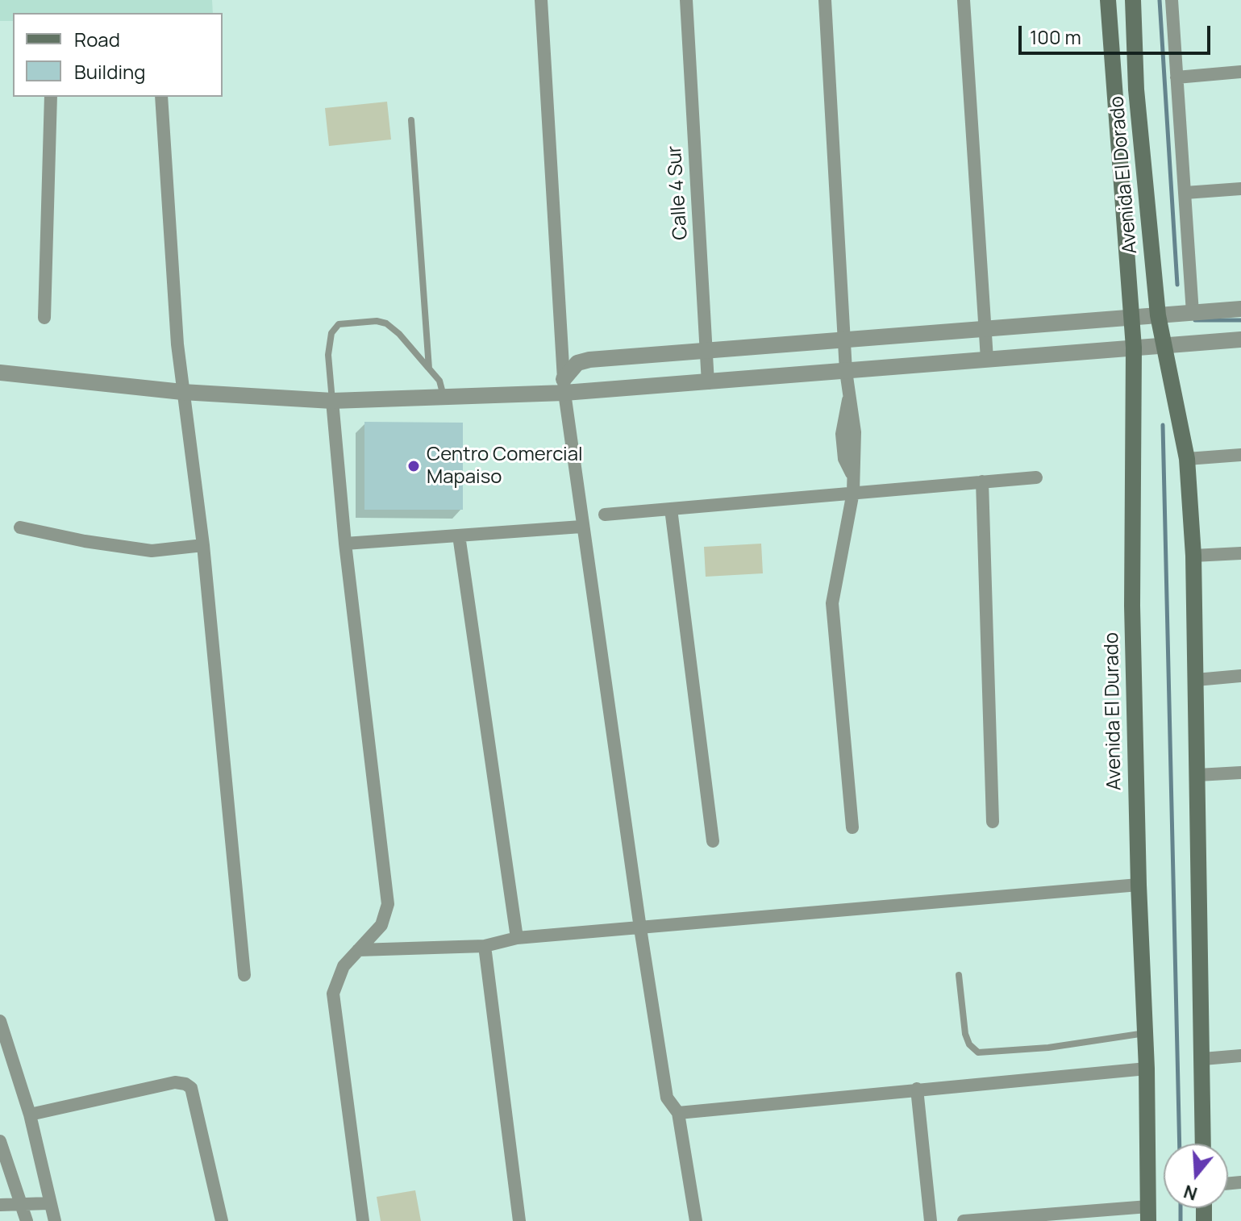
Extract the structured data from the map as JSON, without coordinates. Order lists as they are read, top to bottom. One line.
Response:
{"streets":{"main road":["Avenida El Dorado","Avenida El Durado"],"street":["Calle 4 Sur"]},"crossings":[["Avenida El Dorado","Avenida El Durado"]],"places":["Centro Comercial Mapaiso"],"legend":["Road","Building"],"scale_bar":"100 m","north":"bottom"}
